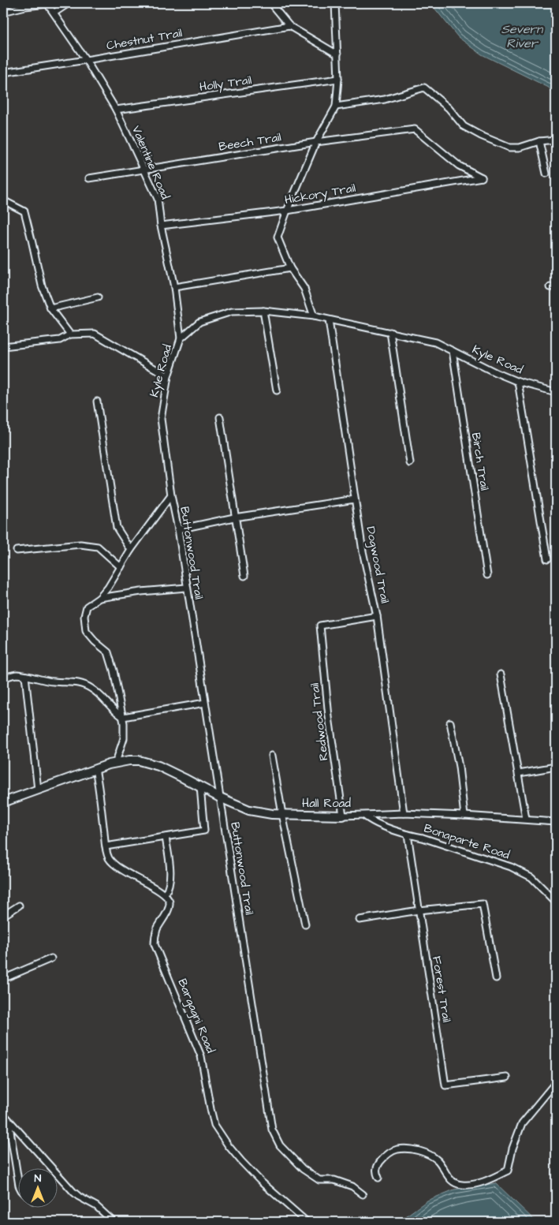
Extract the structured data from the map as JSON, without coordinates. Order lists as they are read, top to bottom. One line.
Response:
{"streets":{"street":["Chestnut Trail","Holly Trail","Beech Trail","Valentine Road","Hickory Trail","Kyle Road","Birch Trail","Buttonwood Trail","Dogwood Trail","Redwood Trail","Hall Road","Bonaparte Road","Forest Trail","Bargagni Road"]},"crossings":[["Chestnut Trail","Valentine Road"],["Holly Trail","Valentine Road"],["Beech Trail","Valentine Road"],["Beech Trail","Hickory Trail"],["Valentine Road","Hickory Trail"],["Valentine Road","Kyle Road"],["Kyle Road","Birch Trail"],["Kyle Road","Buttonwood Trail"],["Kyle Road","Dogwood Trail"],["Buttonwood Trail","Hall Road"],["Dogwood Trail","Redwood Trail"],["Dogwood Trail","Hall Road"],["Redwood Trail","Hall Road"],["Hall Road","Bonaparte Road"],["Bonaparte Road","Forest Trail"]],"water":["Severn River"],"north":"top"}
